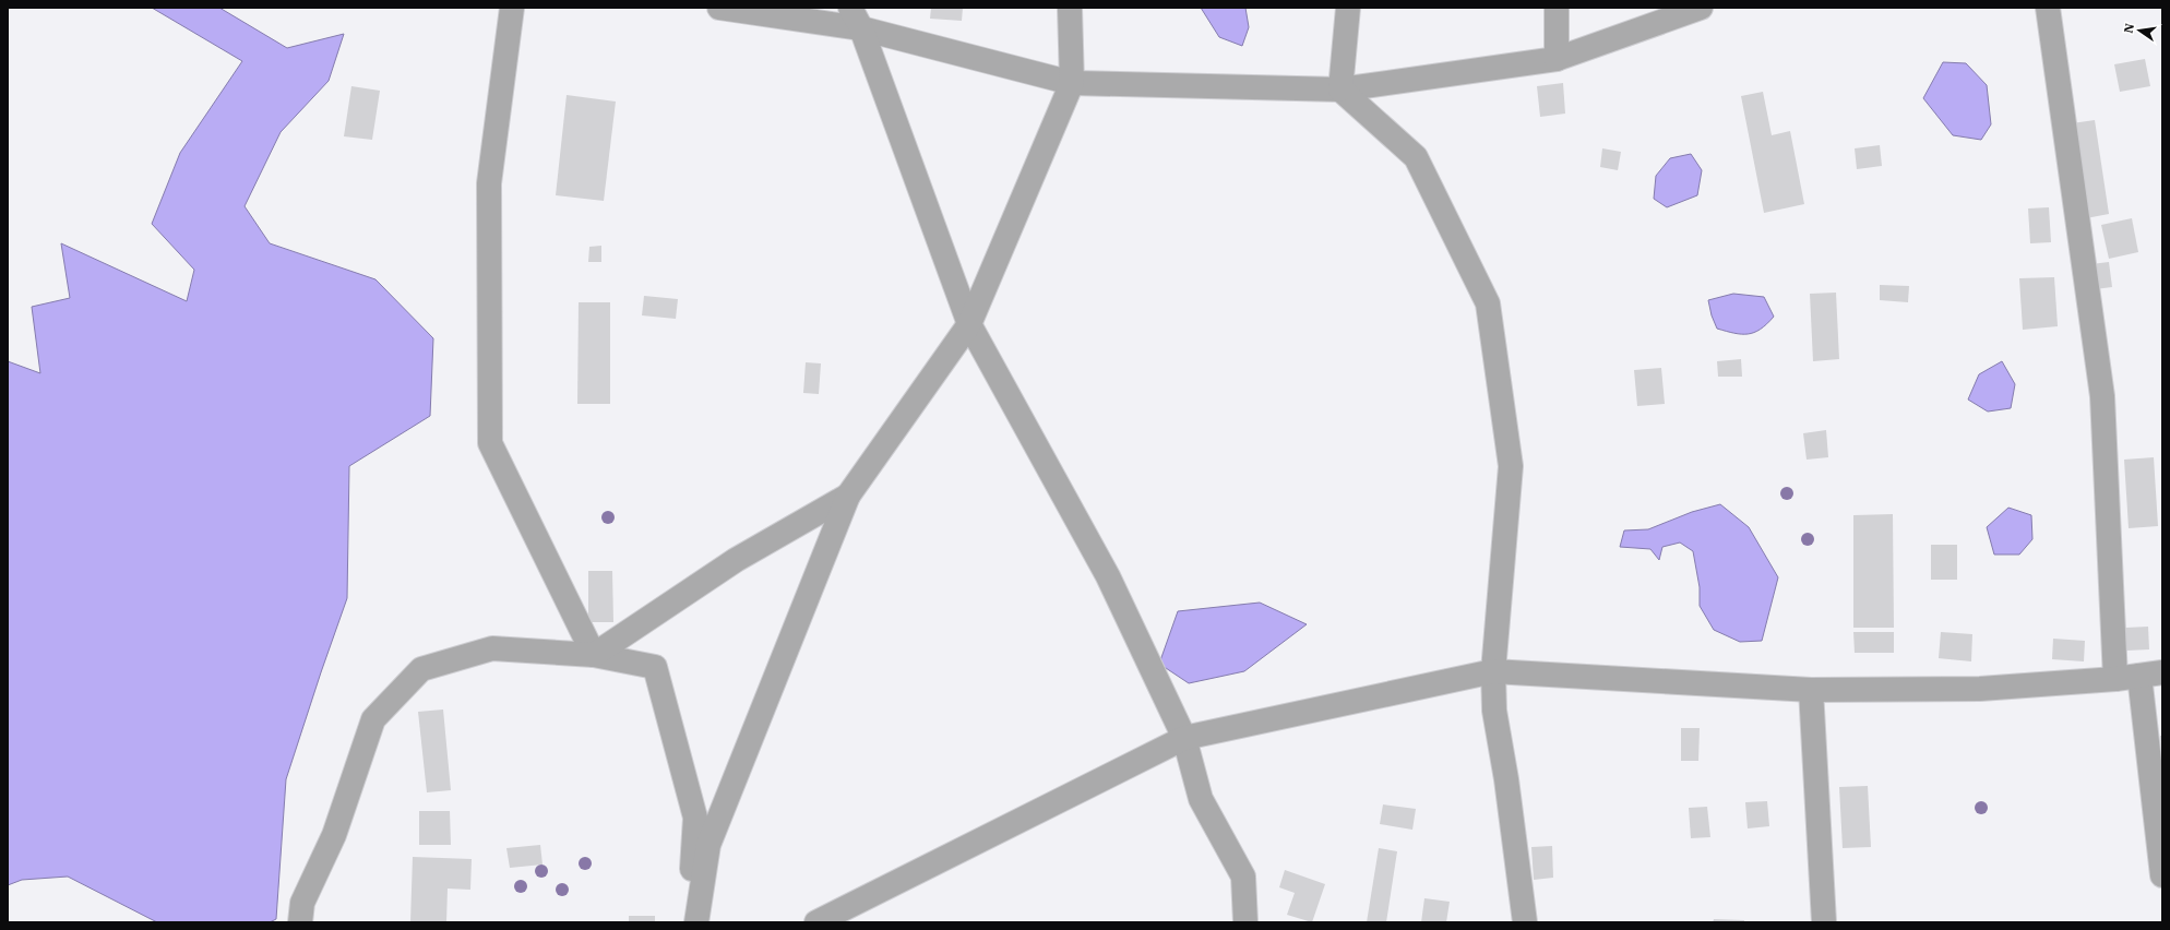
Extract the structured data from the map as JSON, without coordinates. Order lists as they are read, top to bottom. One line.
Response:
{"north":"left"}
